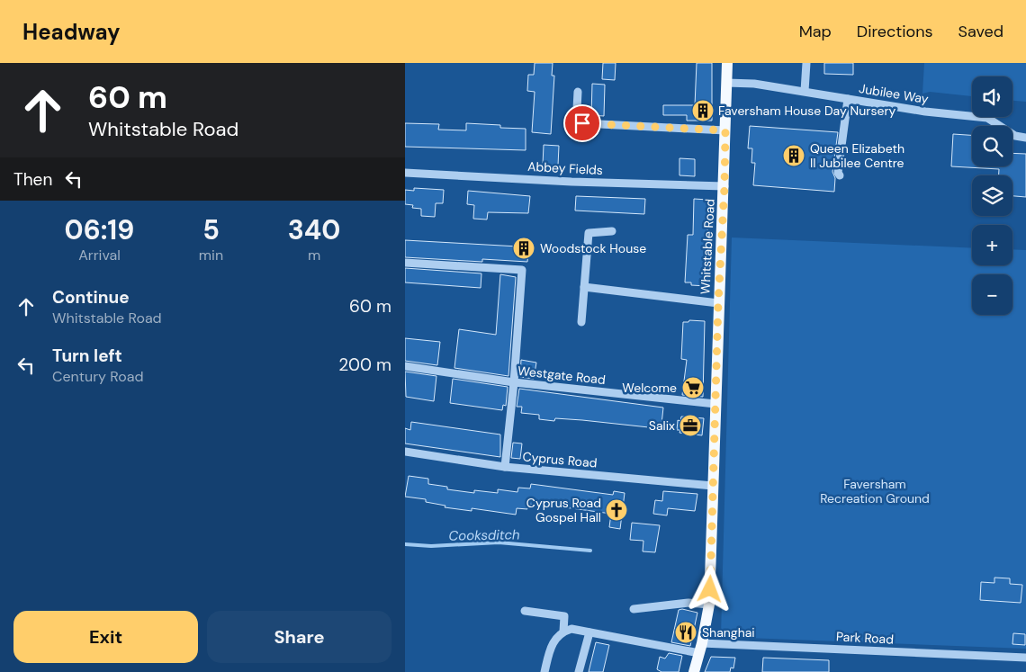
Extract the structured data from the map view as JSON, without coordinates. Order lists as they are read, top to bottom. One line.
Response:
{"streets":{"main road":["Whitstable Road"],"street":["Jubilee Way","Abbey Fields","Westgate Road","Cyprus Road","Park Road"]},"crossings":[["Jubilee Way","Whitstable Road"],["Abbey Fields","Whitstable Road"],["Whitstable Road","Westgate Road"],["Whitstable Road","Cyprus Road"],["Whitstable Road","Park Road"]],"water":["Cooksditch"],"parks":["Faversham Recreation Ground"],"places":{"building":["Faversham House Day Nursery","Queen Elizabeth II Jubilee Centre","Woodstock House"],"supermarket":["Welcome"],"office":["Salix"],"church":["Cyprus Road Gospel Hall"],"restaurant":["Shanghai"]},"page":{"header":"Headway","nav":["Map","Directions","Saved"],"turn":["60 m","Whitstable Road"],"map_buttons":["+","−"],"then":"Then","eta":["06:19","Arrival","5","min","340","m"],"list":[{"name":"Continue","note":"Whitstable Road","value":"60 m"},{"name":"Turn left","note":"Century Road","value":"200 m"}],"buttons":["Exit","Share"]}}
